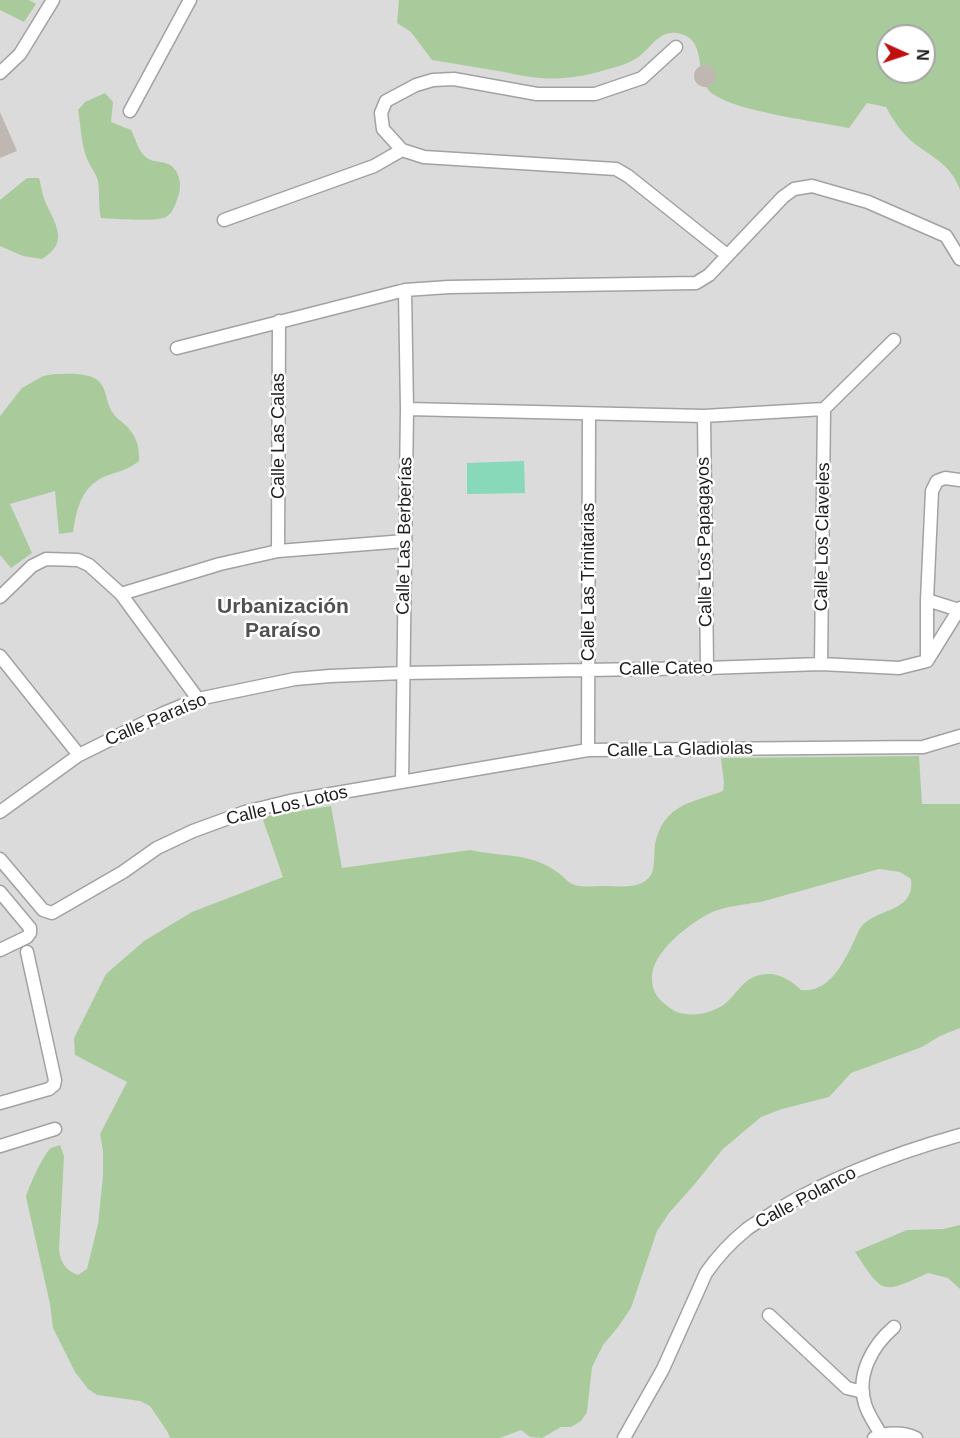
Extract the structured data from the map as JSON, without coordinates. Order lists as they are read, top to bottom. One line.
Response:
{"streets":{"street":["Calle Las Calas","Calle Las Berberías","Calle Los Claveles","Calle Los Papagayos","Calle Las Trinitarias","Calle Cateo","Calle Paraíso","Calle La Gladiolas","Calle Los Lotos","Calle Polanco"]},"crossings":[["Calle Las Berberías","Calle Cateo"],["Calle Las Berberías","Calle Paraíso"],["Calle Las Berberías","Calle La Gladiolas"],["Calle Las Berberías","Calle Los Lotos"],["Calle Los Claveles","Calle Cateo"],["Calle Los Papagayos","Calle Cateo"],["Calle Las Trinitarias","Calle Cateo"],["Calle Las Trinitarias","Calle La Gladiolas"],["Calle Cateo","Calle Paraíso"],["Calle La Gladiolas","Calle Los Lotos"]],"districts":["Urbanización Paraíso"],"north":"right"}
